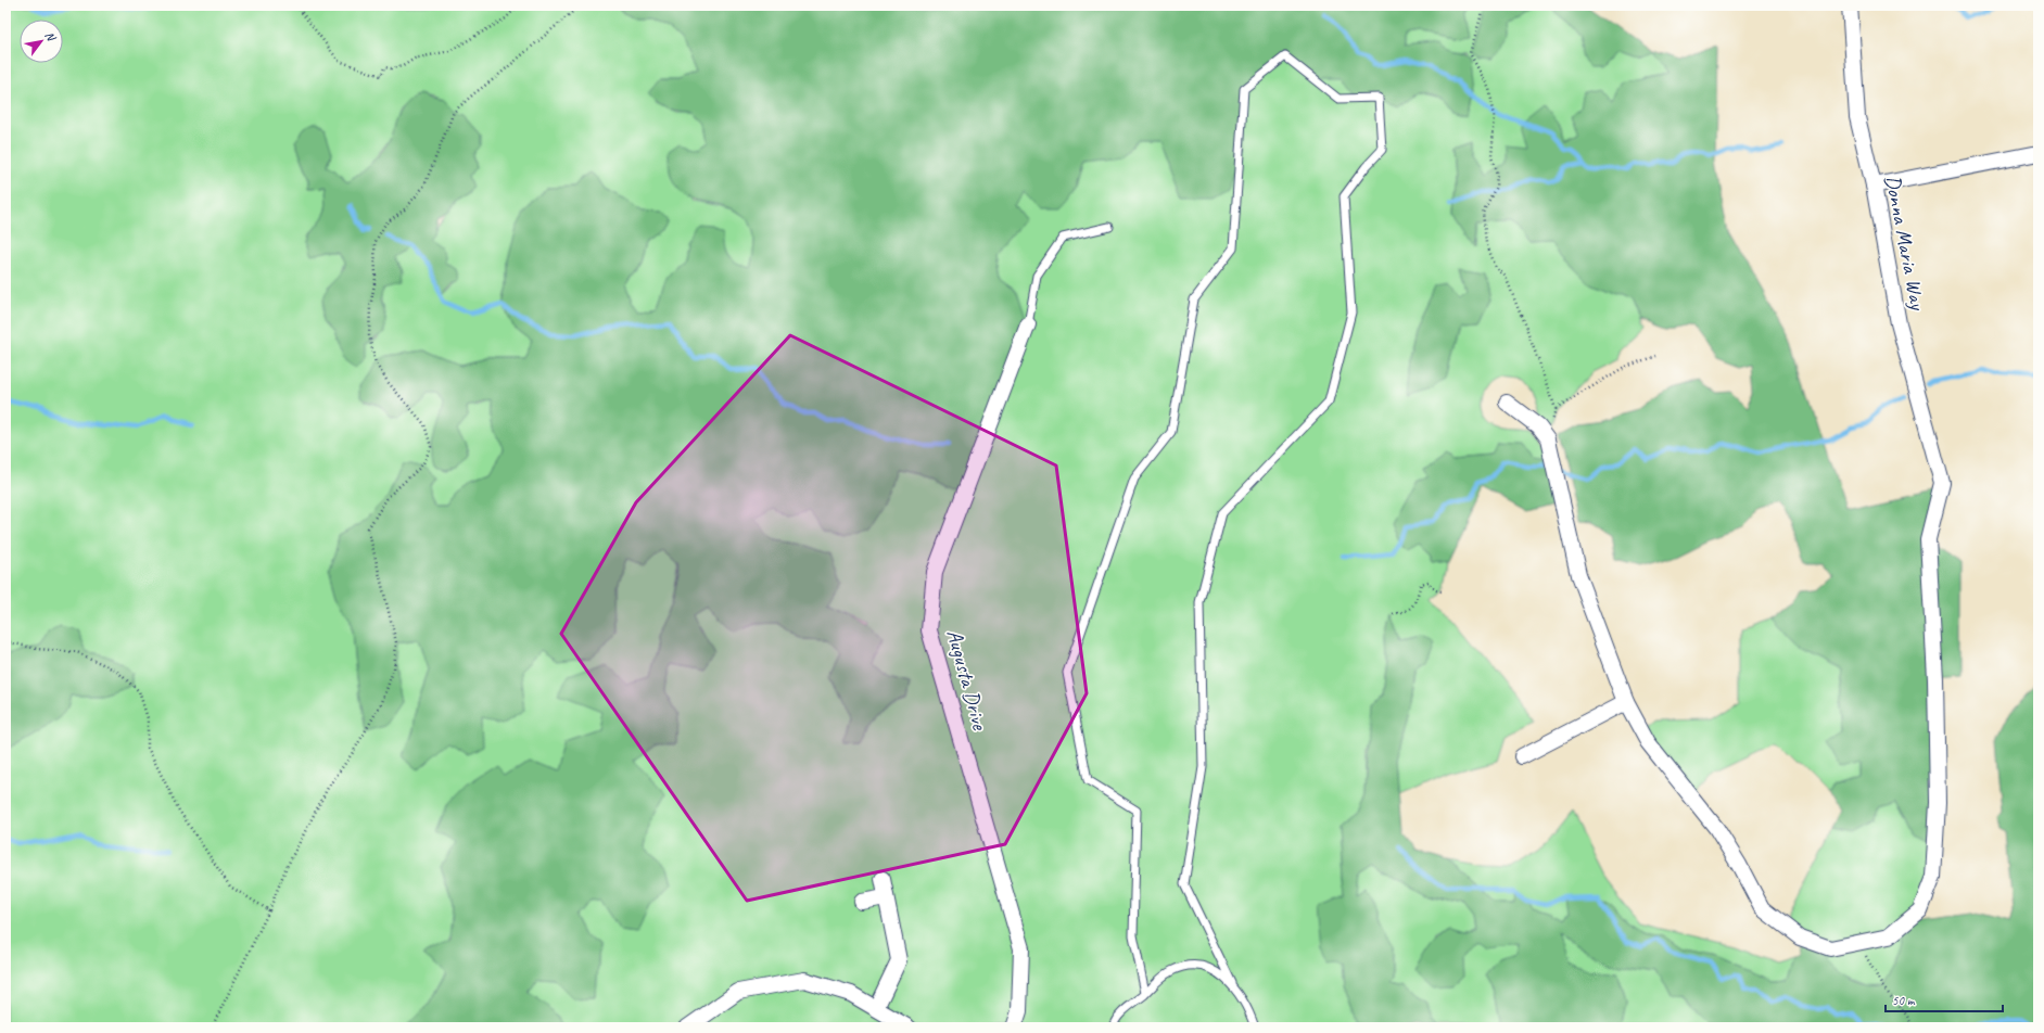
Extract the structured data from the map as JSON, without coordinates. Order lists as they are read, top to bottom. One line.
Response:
{"streets":{"street":["Donna Maria Way","Augusta Drive"]},"scale_bar":"50 m","north":"top right"}
